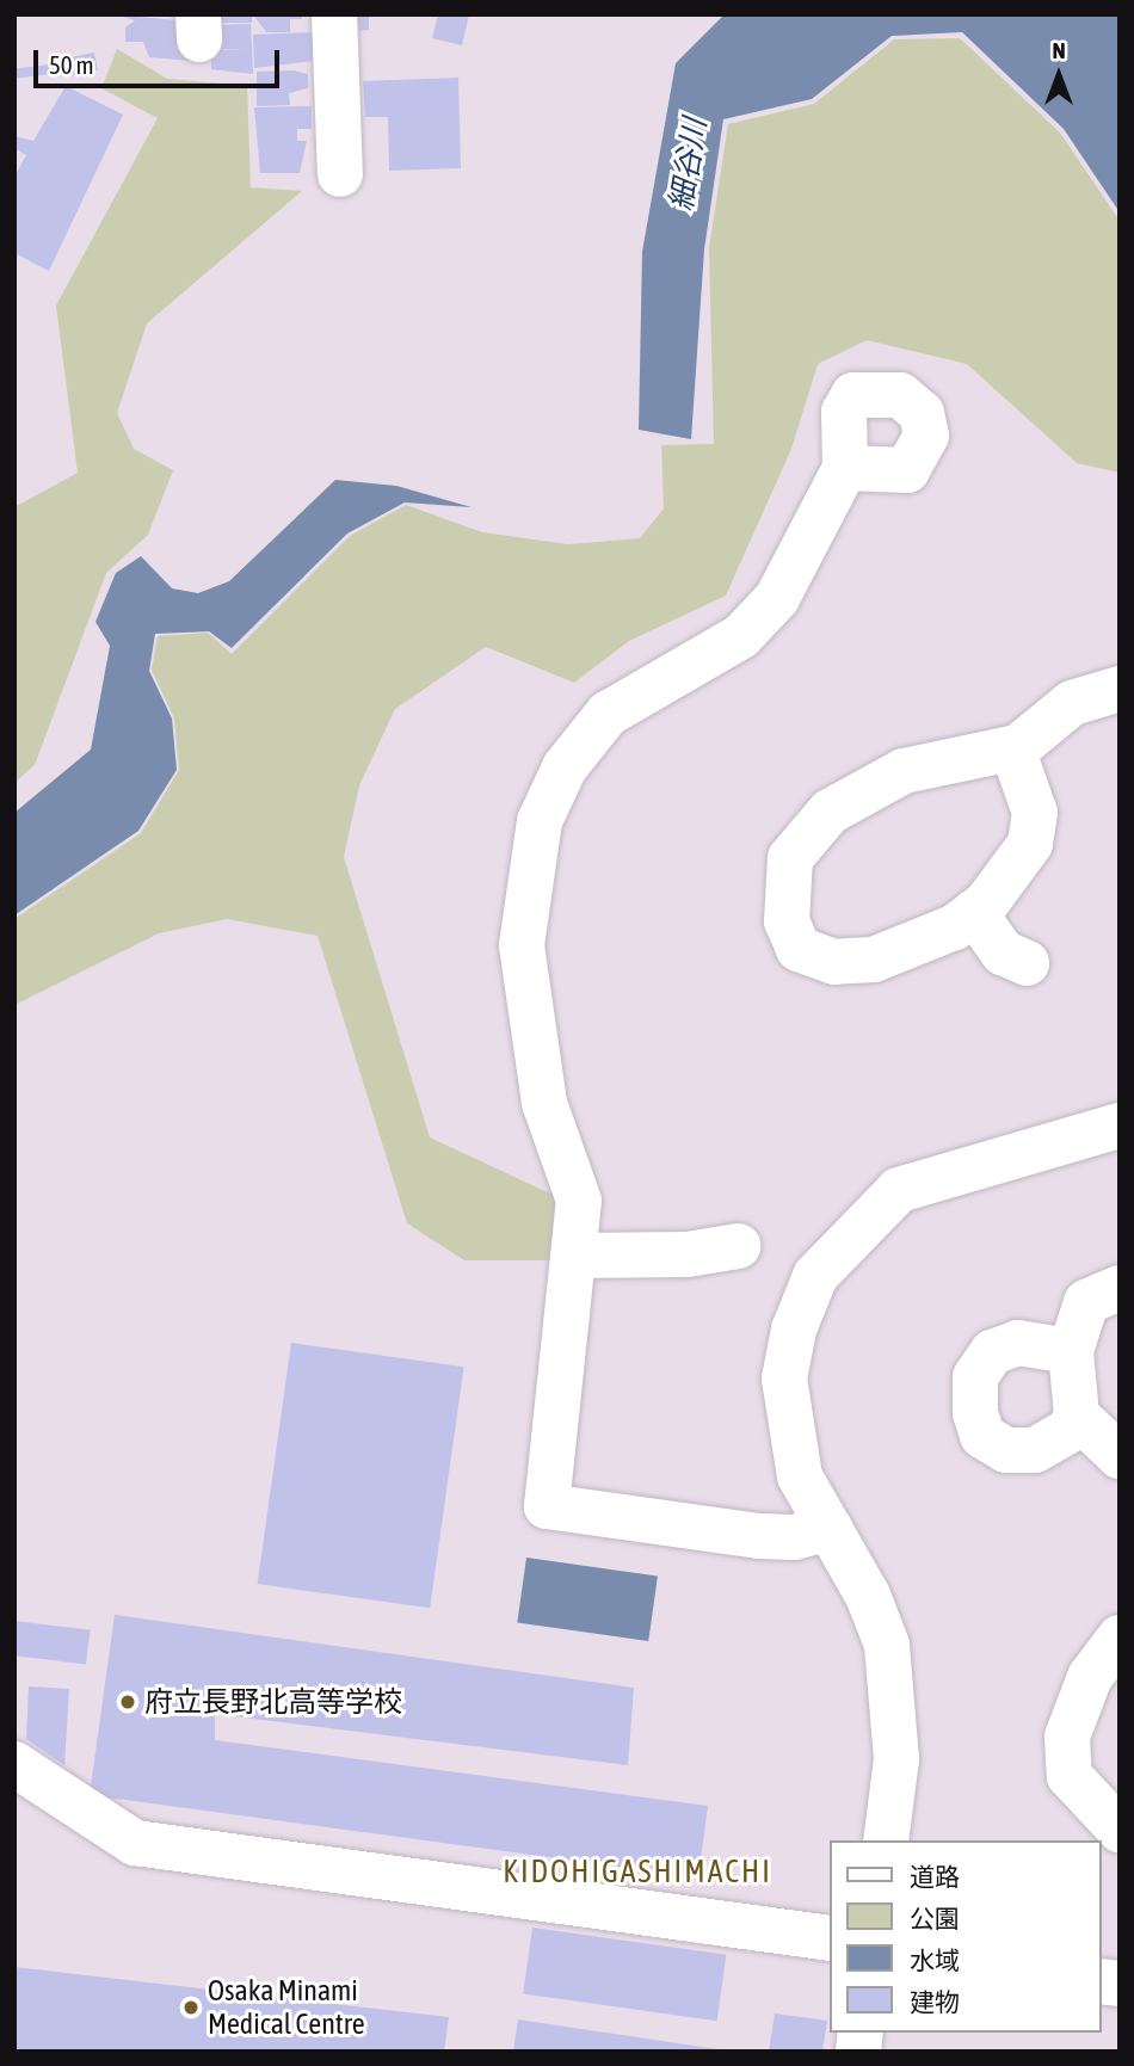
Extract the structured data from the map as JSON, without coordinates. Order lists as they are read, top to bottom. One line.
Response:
{"districts":["KIDOHIGASHIMACHI"],"water":["細谷川"],"places":["府立長野北高等学校","Osaka Minami Medical Centre"],"legend":["道路","公園","水域","建物"],"scale_bar":"50 m","north":"top"}
